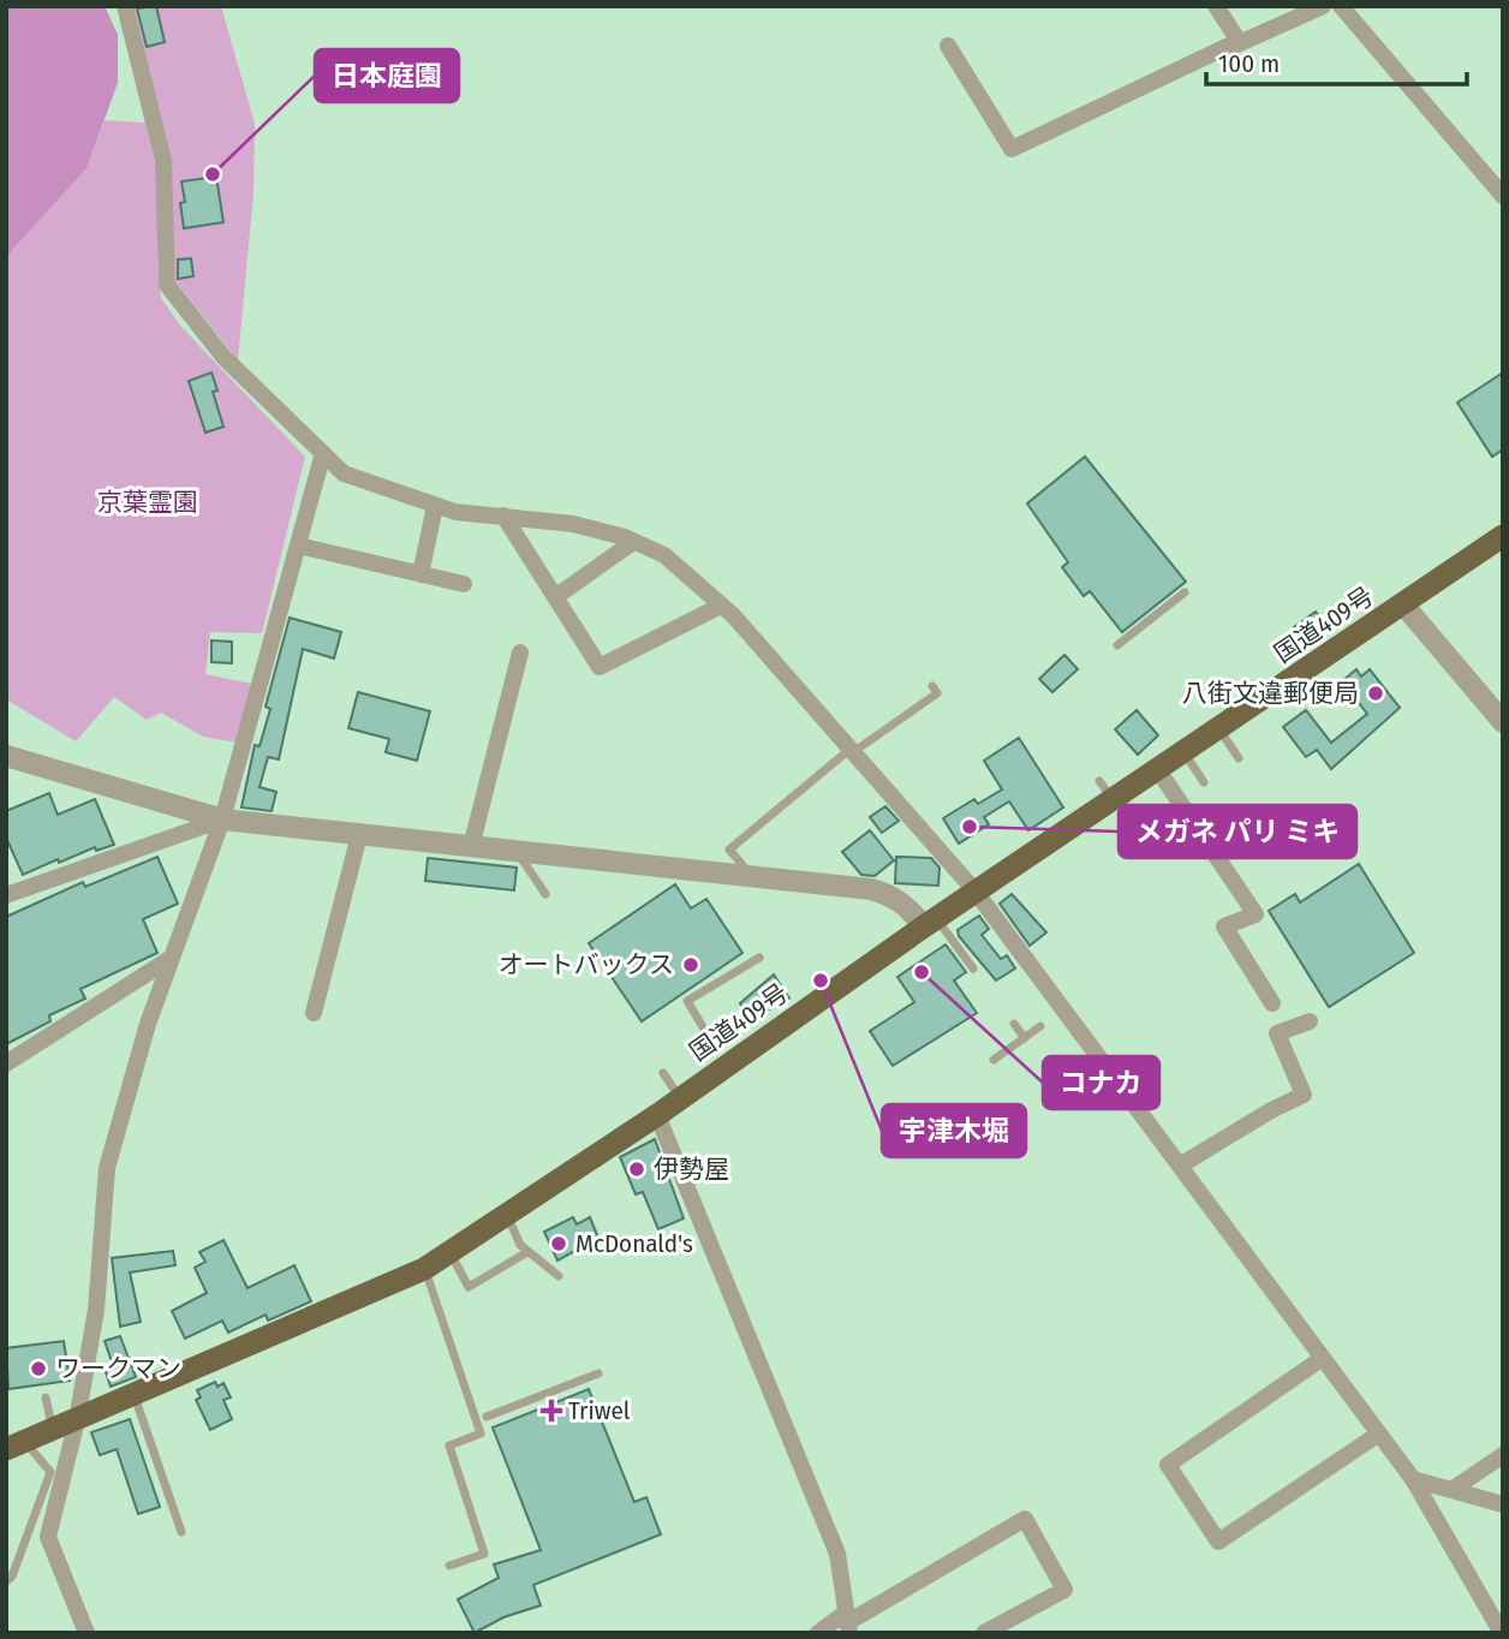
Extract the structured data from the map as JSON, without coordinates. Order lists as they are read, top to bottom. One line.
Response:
{"streets":{"highway":["国道409号"]},"parks":["京葉霊園"],"places":{"other":["日本庭園","八街文違郵便局","メガネ パリ ミキ","オートバックス","コナカ","宇津木堀","伊勢屋","McDonald's","ワークマン"],"health":["Triwel"]},"scale_bar":"100 m"}
